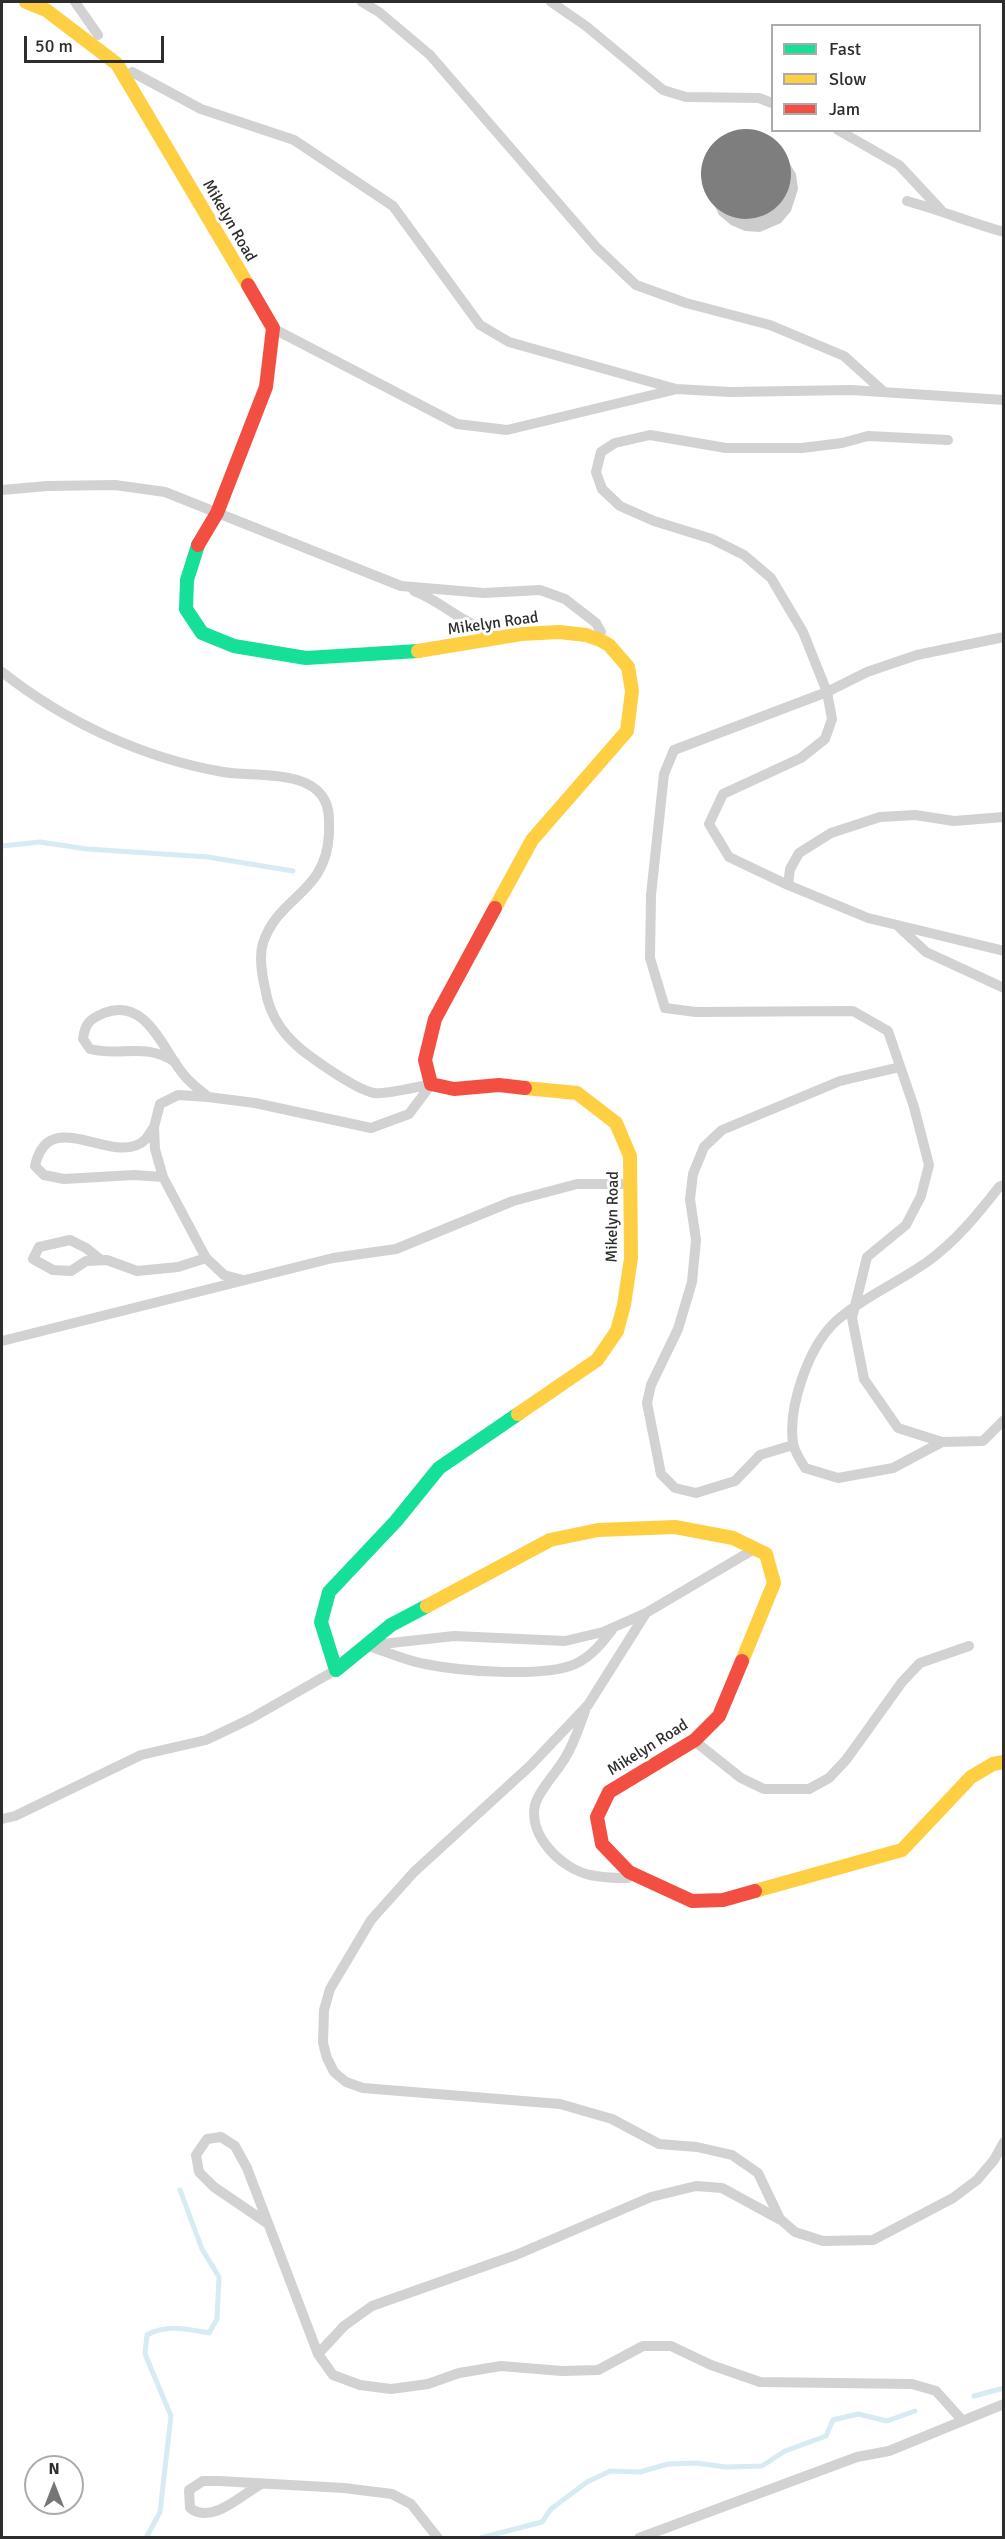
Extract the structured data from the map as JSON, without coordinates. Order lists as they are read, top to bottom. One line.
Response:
{"streets":{"street":["Mikelyn Road"]},"legend":["Fast","Slow","Jam"],"scale_bar":"50 m","north":"top"}
